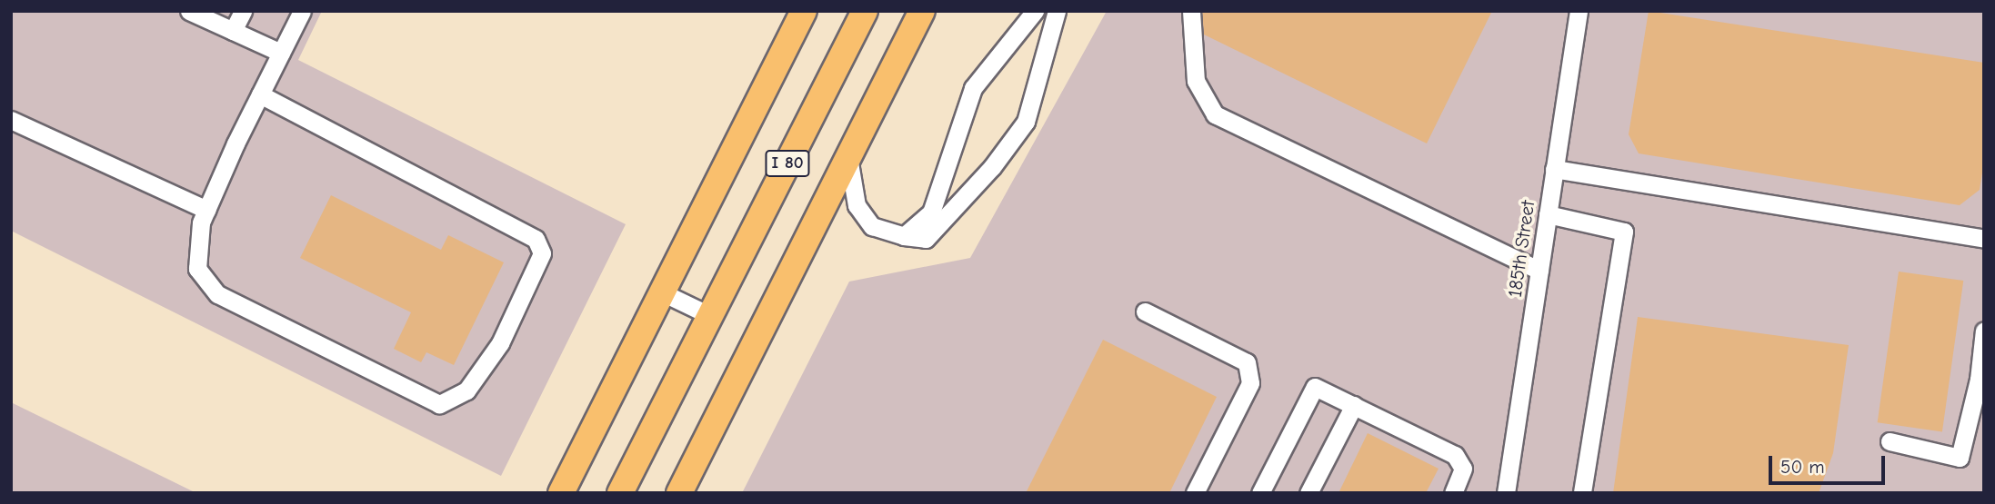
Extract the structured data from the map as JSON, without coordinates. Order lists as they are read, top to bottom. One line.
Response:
{"streets":{"highway":["I 80"],"street":["185th Street"]},"scale_bar":"50 m"}
